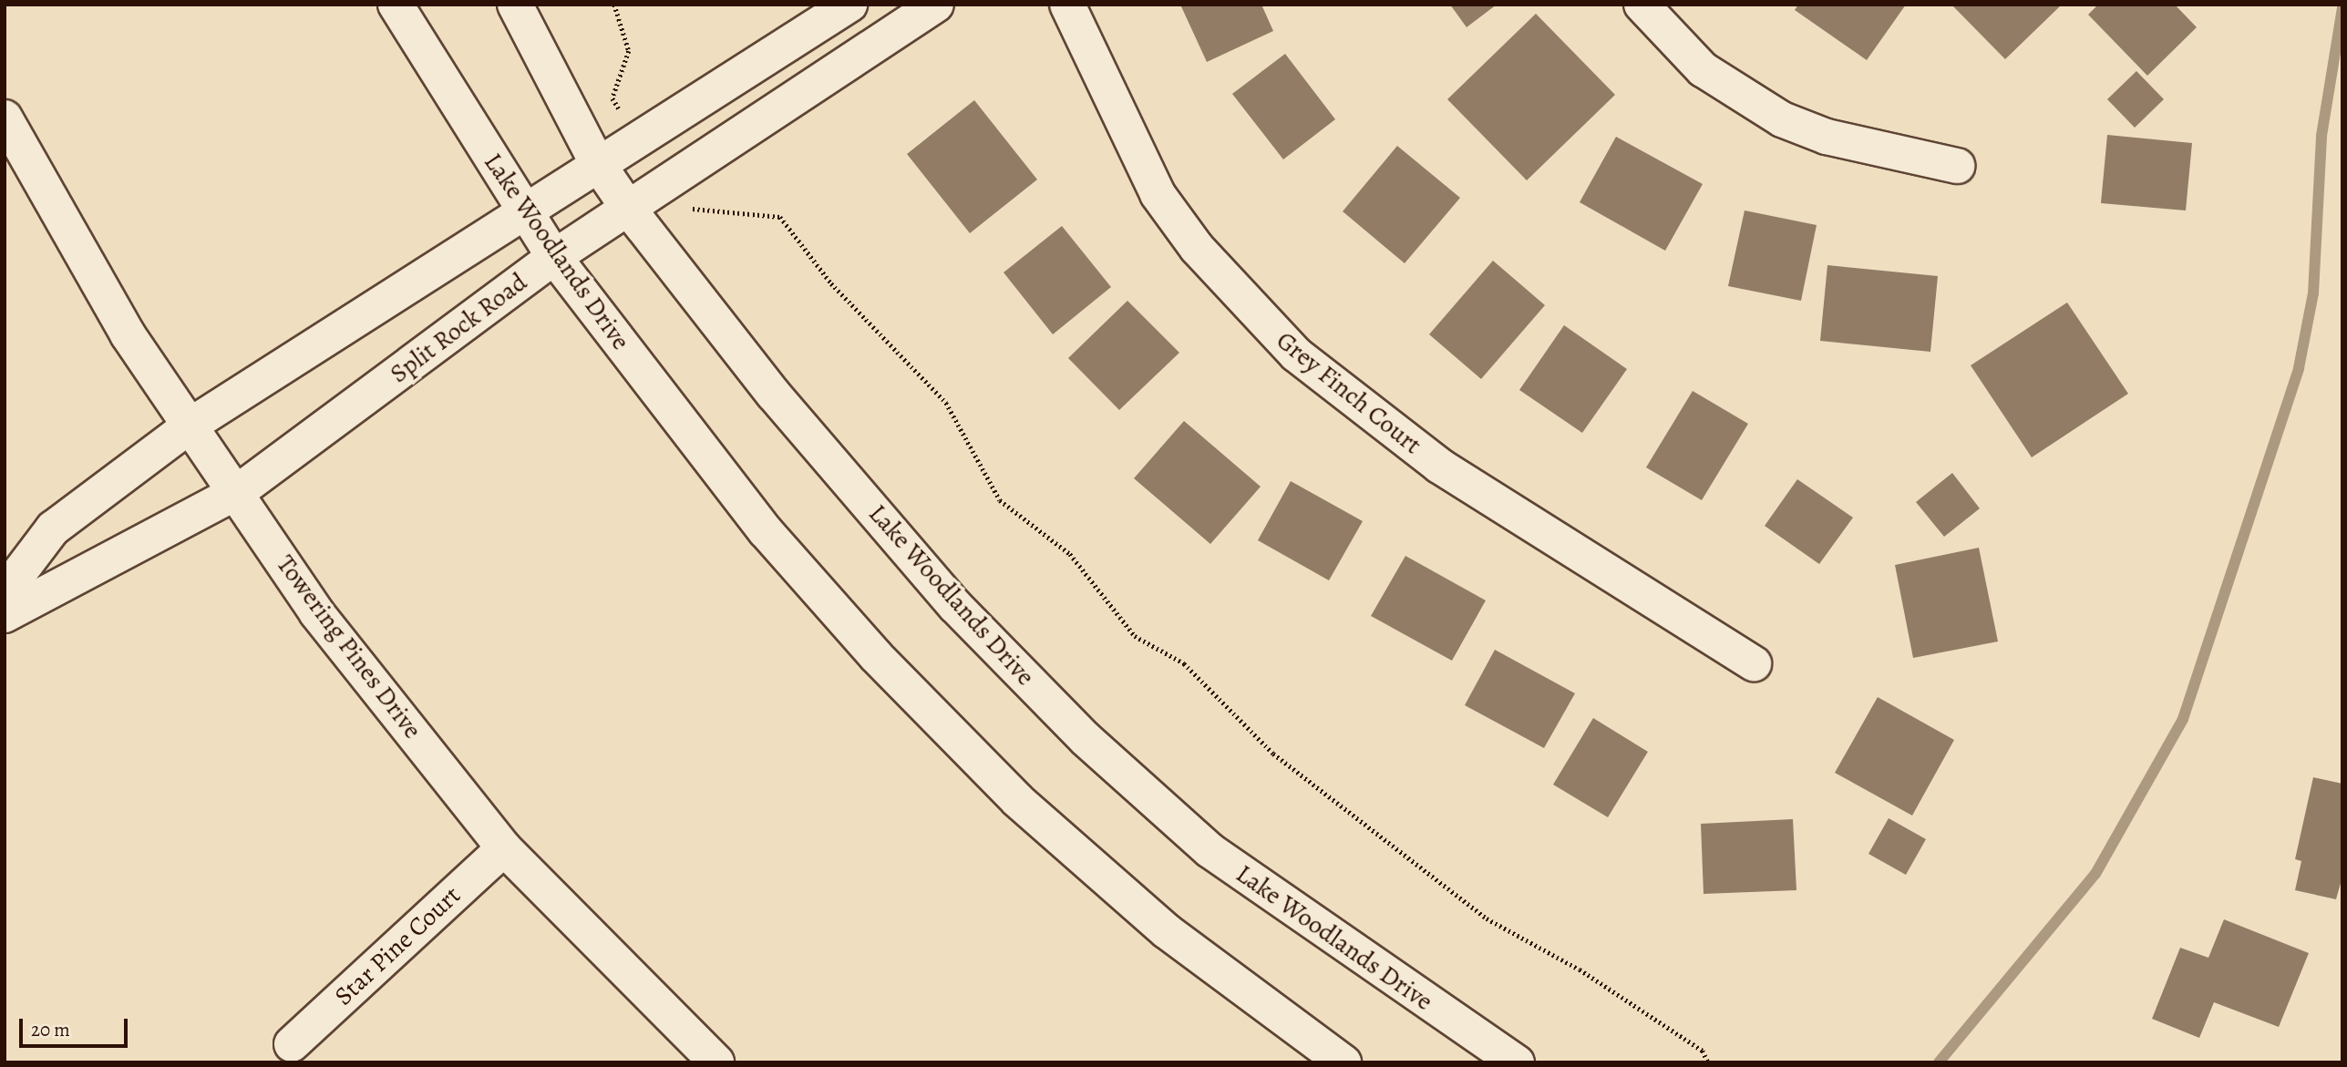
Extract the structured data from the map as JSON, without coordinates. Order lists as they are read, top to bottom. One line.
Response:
{"streets":{"street":["Lake Woodlands Drive","Split Rock Road","Grey Finch Court","Towering Pines Drive","Star Pine Court"]},"crossings":[["Lake Woodlands Drive","Split Rock Road"],["Split Rock Road","Towering Pines Drive"],["Towering Pines Drive","Star Pine Court"]],"scale_bar":"20 m"}
